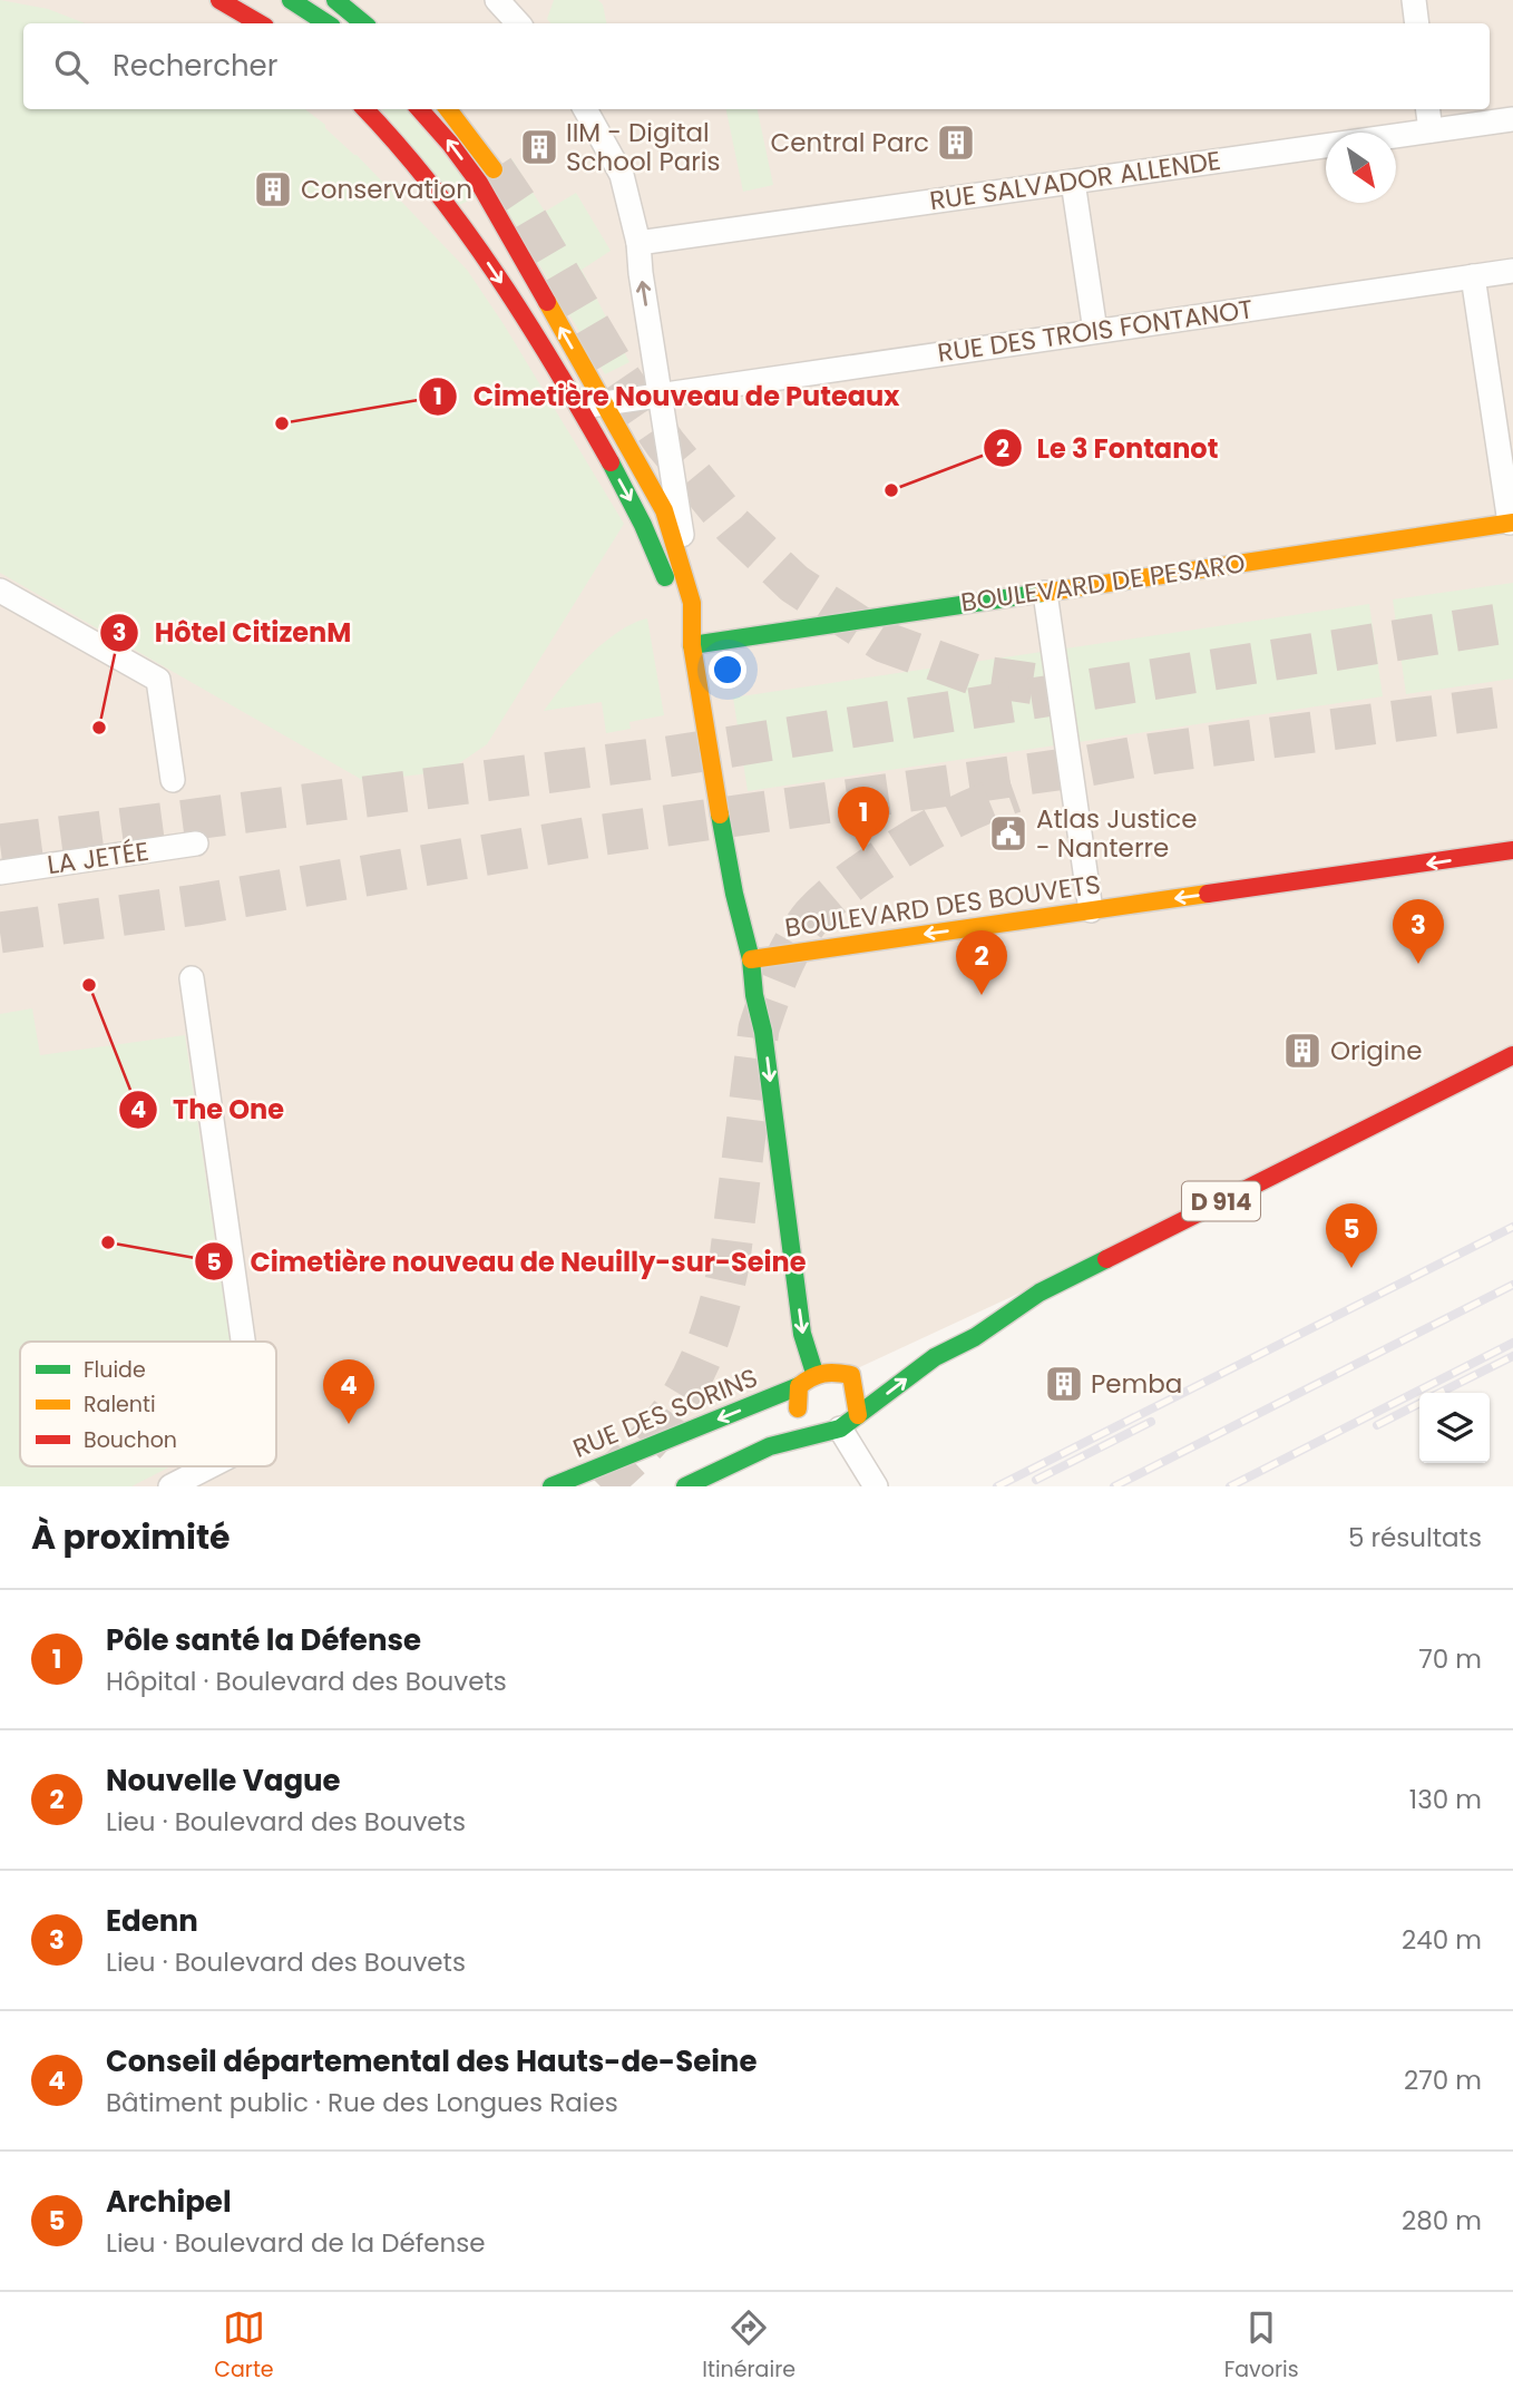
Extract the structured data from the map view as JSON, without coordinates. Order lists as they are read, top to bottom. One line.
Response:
{"streets":{"main road":["BOULEVARD DE PESARO","BOULEVARD DES BOUVETS","D 914","RUE DES SORINS"],"street":["RUE SALVADOR ALLENDE","RUE DES TROIS FONTANOT","LA JETÉE"]},"crossings":[["D 914","RUE DES SORINS"]],"one_way":["BOULEVARD DES BOUVETS"],"places":{"building":["Central Parc","IIM - Digital School Paris","Conservation","Origine","Pemba"],"other":["Cimetière Nouveau de Puteaux","Le 3 Fontanot","Hôtel CitizenM","The One","Cimetière nouveau de Neuilly-sur-Seine"],"public building":["Atlas Justice - Nanterre"]},"legend":["Fluide","Ralenti","Bouchon"],"north":"bottom right","page":{"search":"Rechercher","pins":["1","3","2","5","4"],"heading":["À proximité","5 résultats"],"list":[{"mark":"1","name":"Pôle santé la Défense","note":"Hôpital · Boulevard des Bouvets","value":"70 m"},{"mark":"2","name":"Nouvelle Vague","note":"Lieu · Boulevard des Bouvets","value":"130 m"},{"mark":"3","name":"Edenn","note":"Lieu · Boulevard des Bouvets","value":"240 m"},{"mark":"4","name":"Conseil départemental des Hauts-de-Seine","note":"Bâtiment public · Rue des Longues Raies","value":"270 m"},{"mark":"5","name":"Archipel","note":"Lieu · Boulevard de la Défense","value":"280 m"}],"nav":["Carte","Itinéraire","Favoris"]}}
